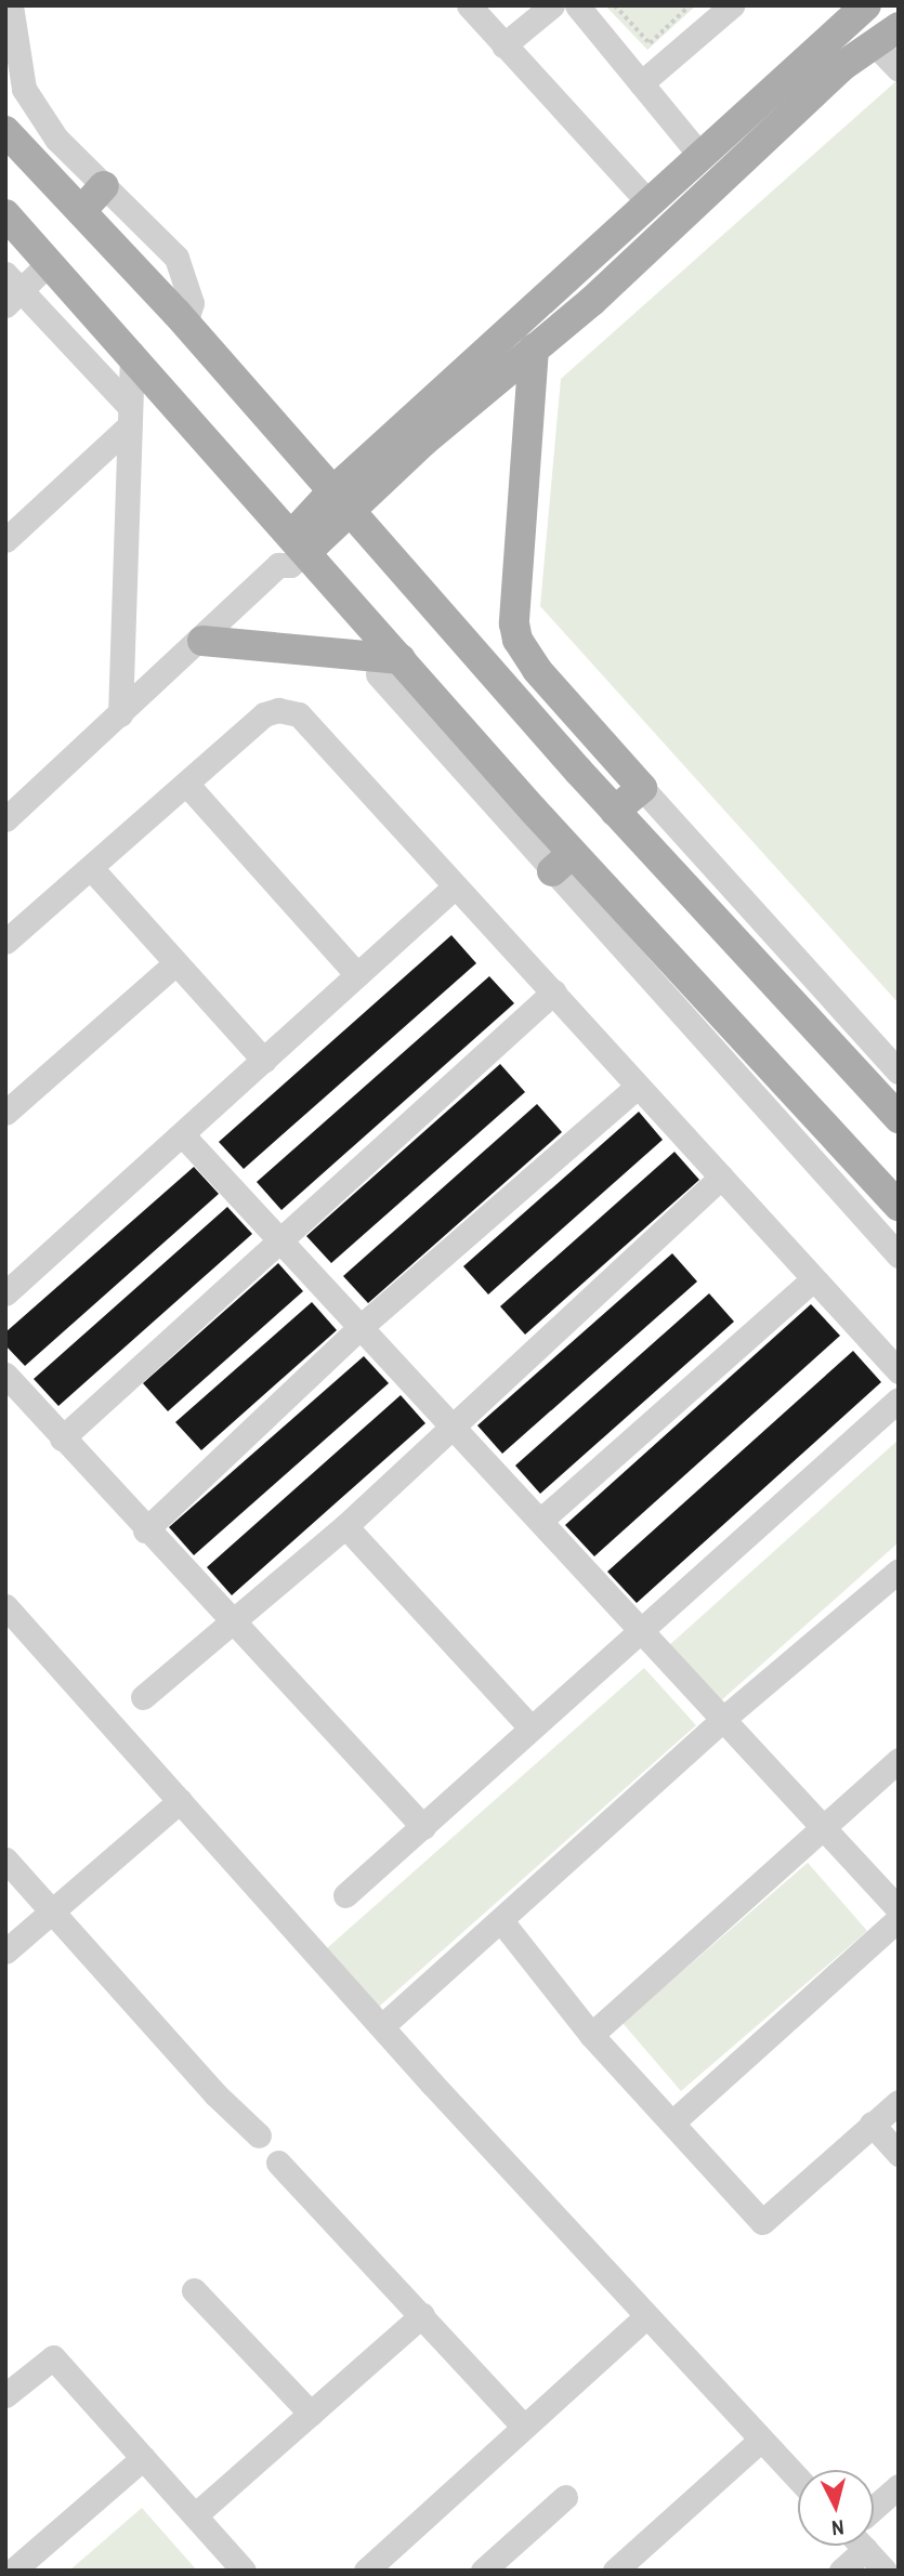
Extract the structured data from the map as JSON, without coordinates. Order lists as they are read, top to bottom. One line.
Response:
{"north":"bottom"}
